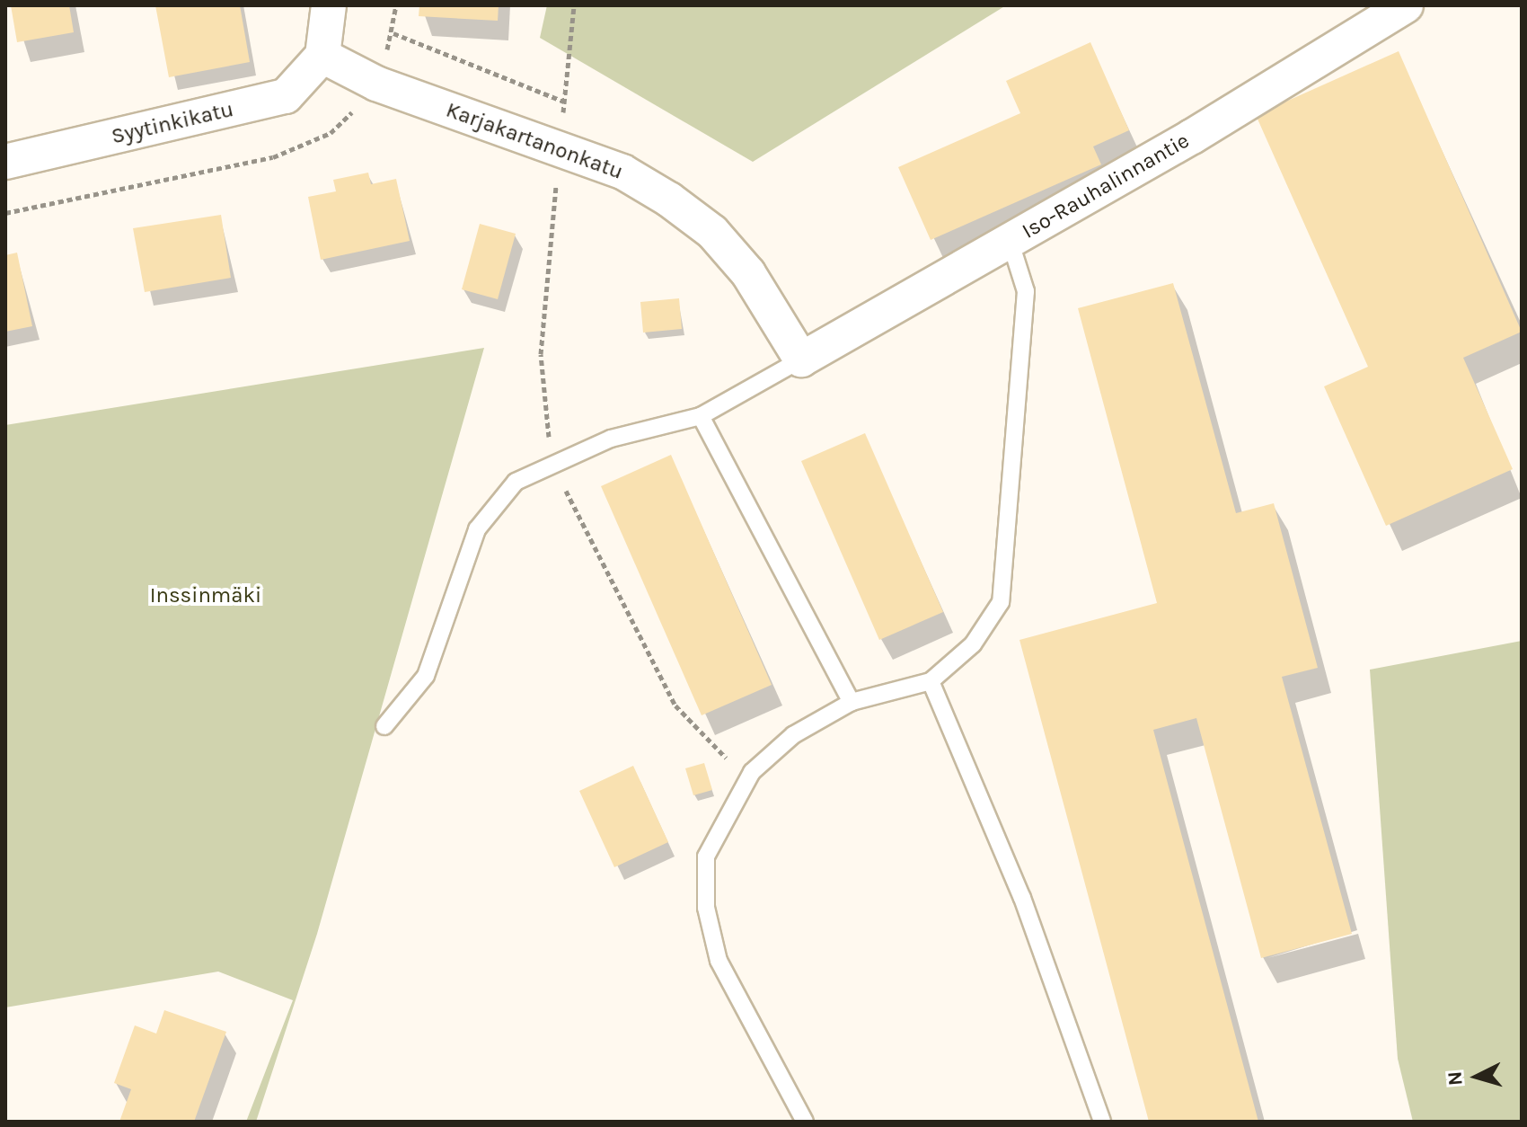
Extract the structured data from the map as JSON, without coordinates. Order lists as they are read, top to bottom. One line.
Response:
{"streets":{"street":["Syytinkikatu","Karjakartanonkatu","Iso-Rauhalinnantie"]},"crossings":[["Syytinkikatu","Karjakartanonkatu"],["Karjakartanonkatu","Iso-Rauhalinnantie"]],"parks":["Inssinmäki"],"north":"left"}
